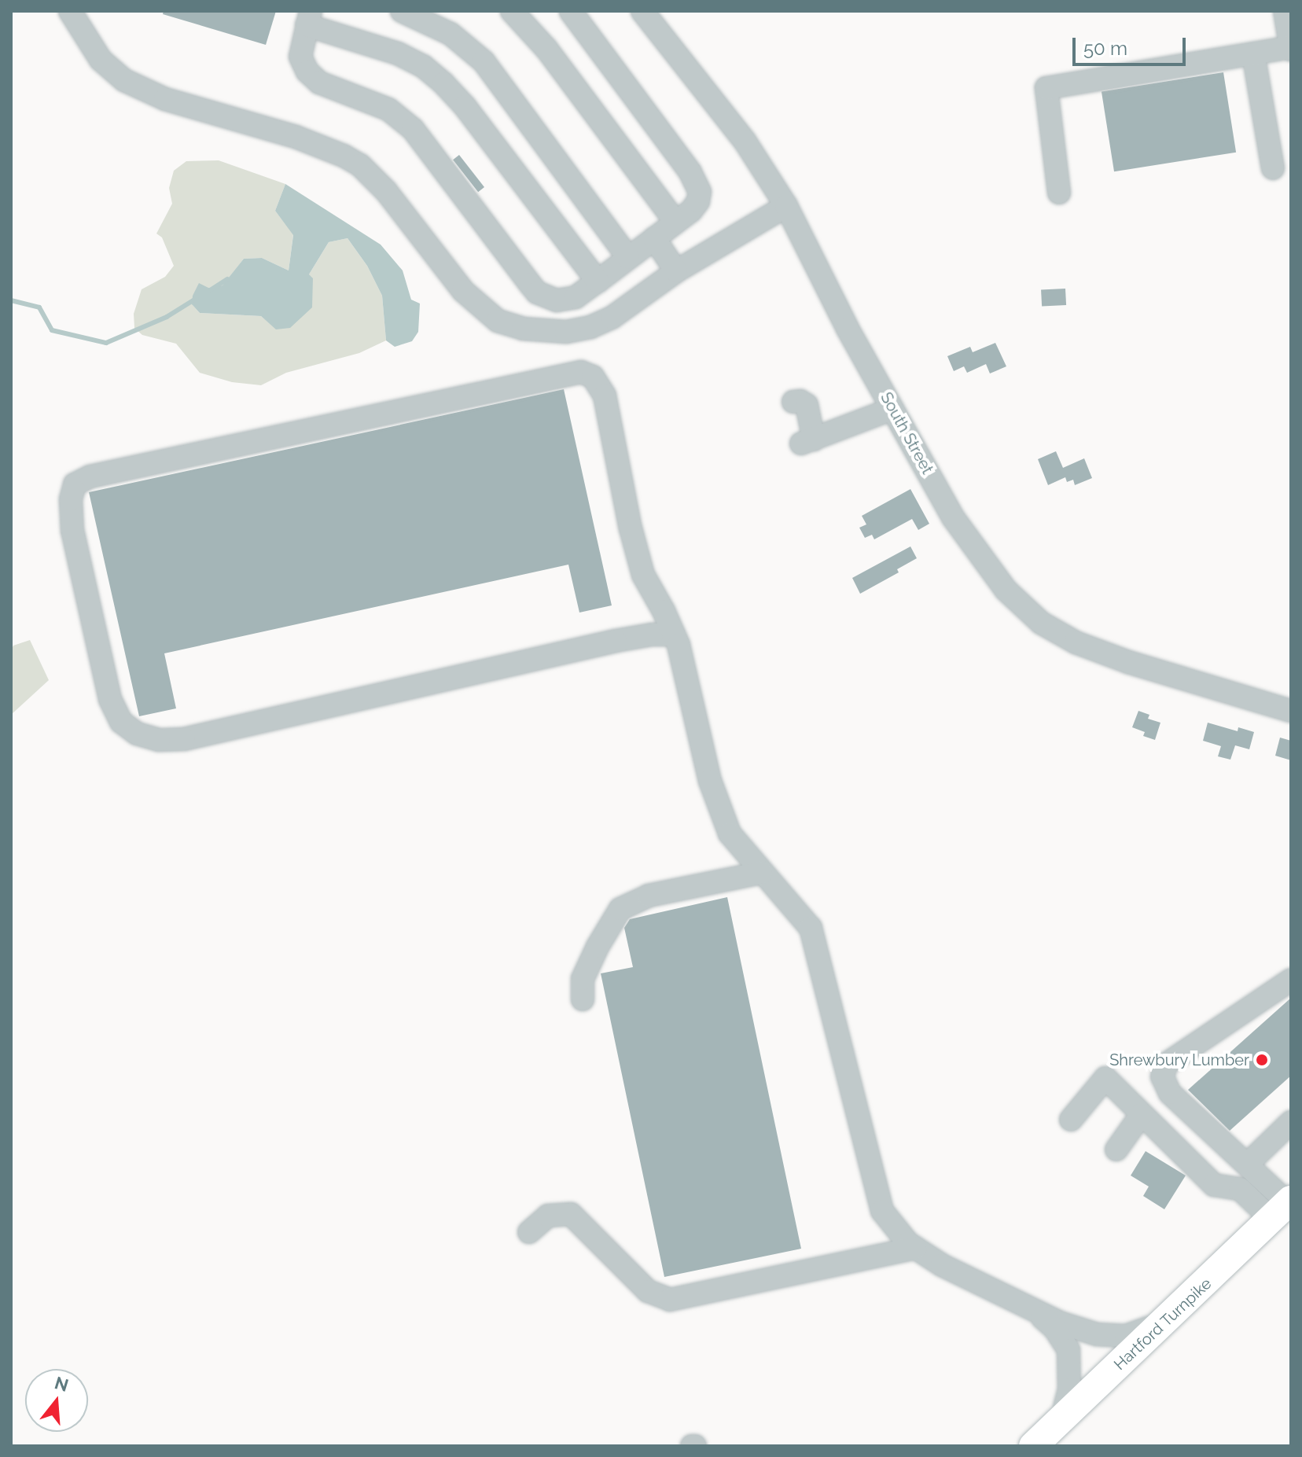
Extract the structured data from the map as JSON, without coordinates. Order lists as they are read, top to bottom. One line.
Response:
{"streets":{"main road":["Hartford Turnpike"],"street":["South Street"]},"places":["Shrewbury Lumber"],"scale_bar":"50 m","north":"top"}
